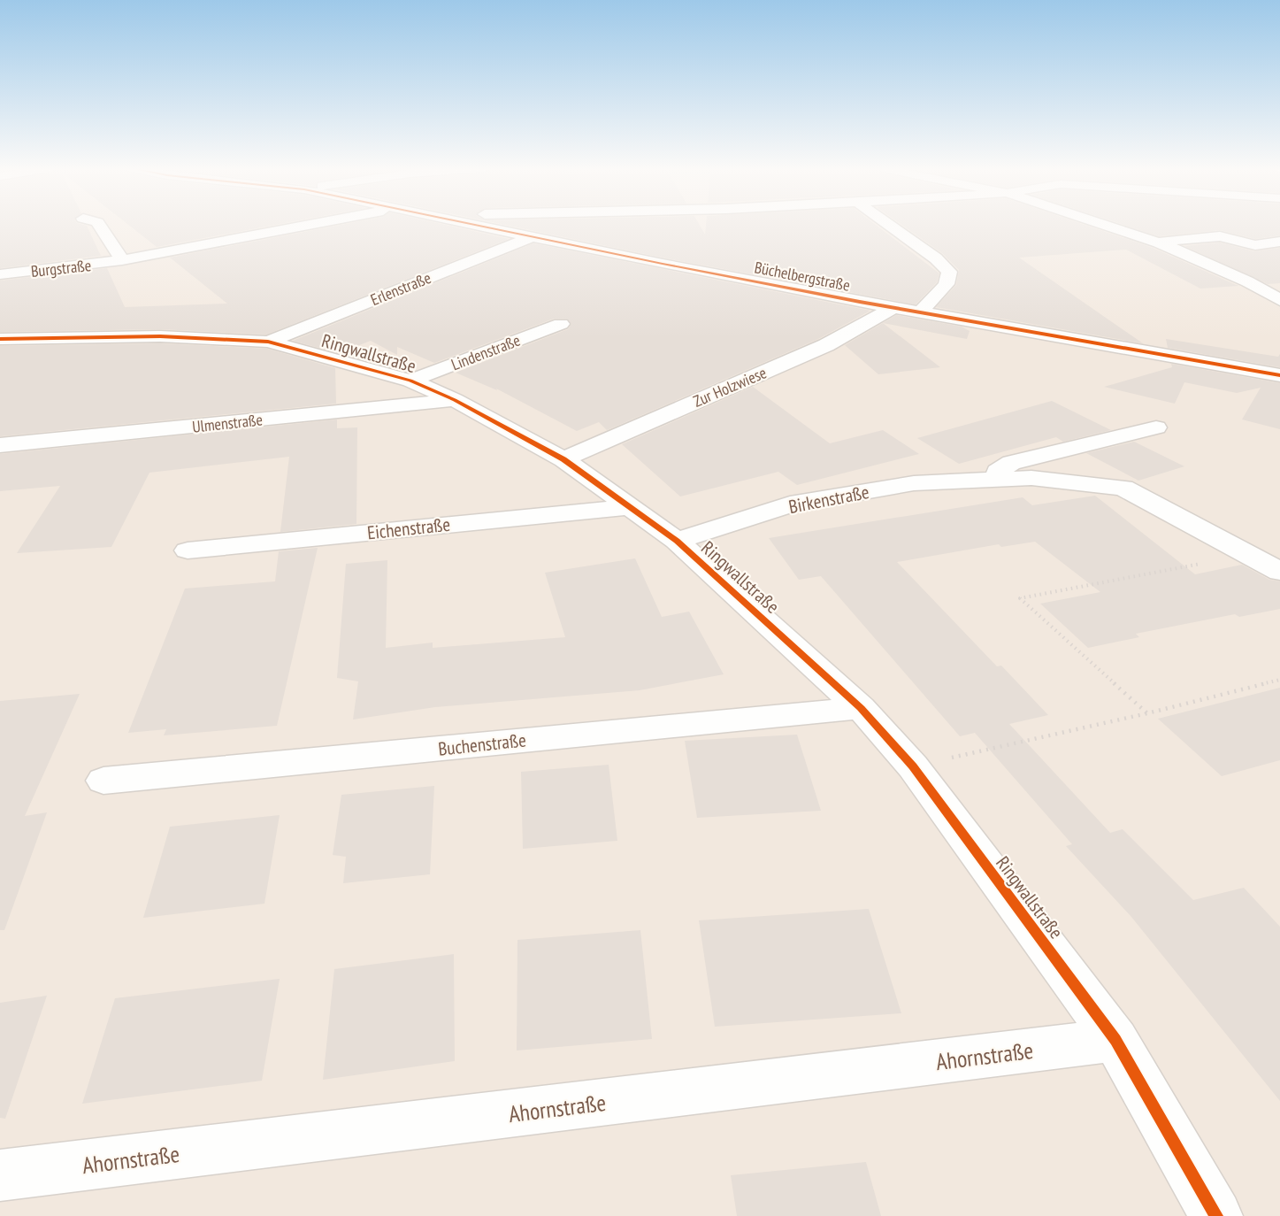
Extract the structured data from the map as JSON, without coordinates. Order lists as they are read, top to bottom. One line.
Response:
{"streets":{"street":["Burgstraße","Büchelbergstraße","Erlenstraße","Lindenstraße","Ringwallstraße","Zur Holzwiese","Ulmenstraße","Birkenstraße","Eichenstraße","Buchenstraße","Ahornstraße"]},"crossings":[["Büchelbergstraße","Erlenstraße"],["Büchelbergstraße","Zur Holzwiese"],["Erlenstraße","Ringwallstraße"],["Lindenstraße","Ringwallstraße"],["Ringwallstraße","Zur Holzwiese"],["Ringwallstraße","Ulmenstraße"],["Ringwallstraße","Birkenstraße"],["Ringwallstraße","Eichenstraße"],["Ringwallstraße","Buchenstraße"],["Ringwallstraße","Ahornstraße"]]}
